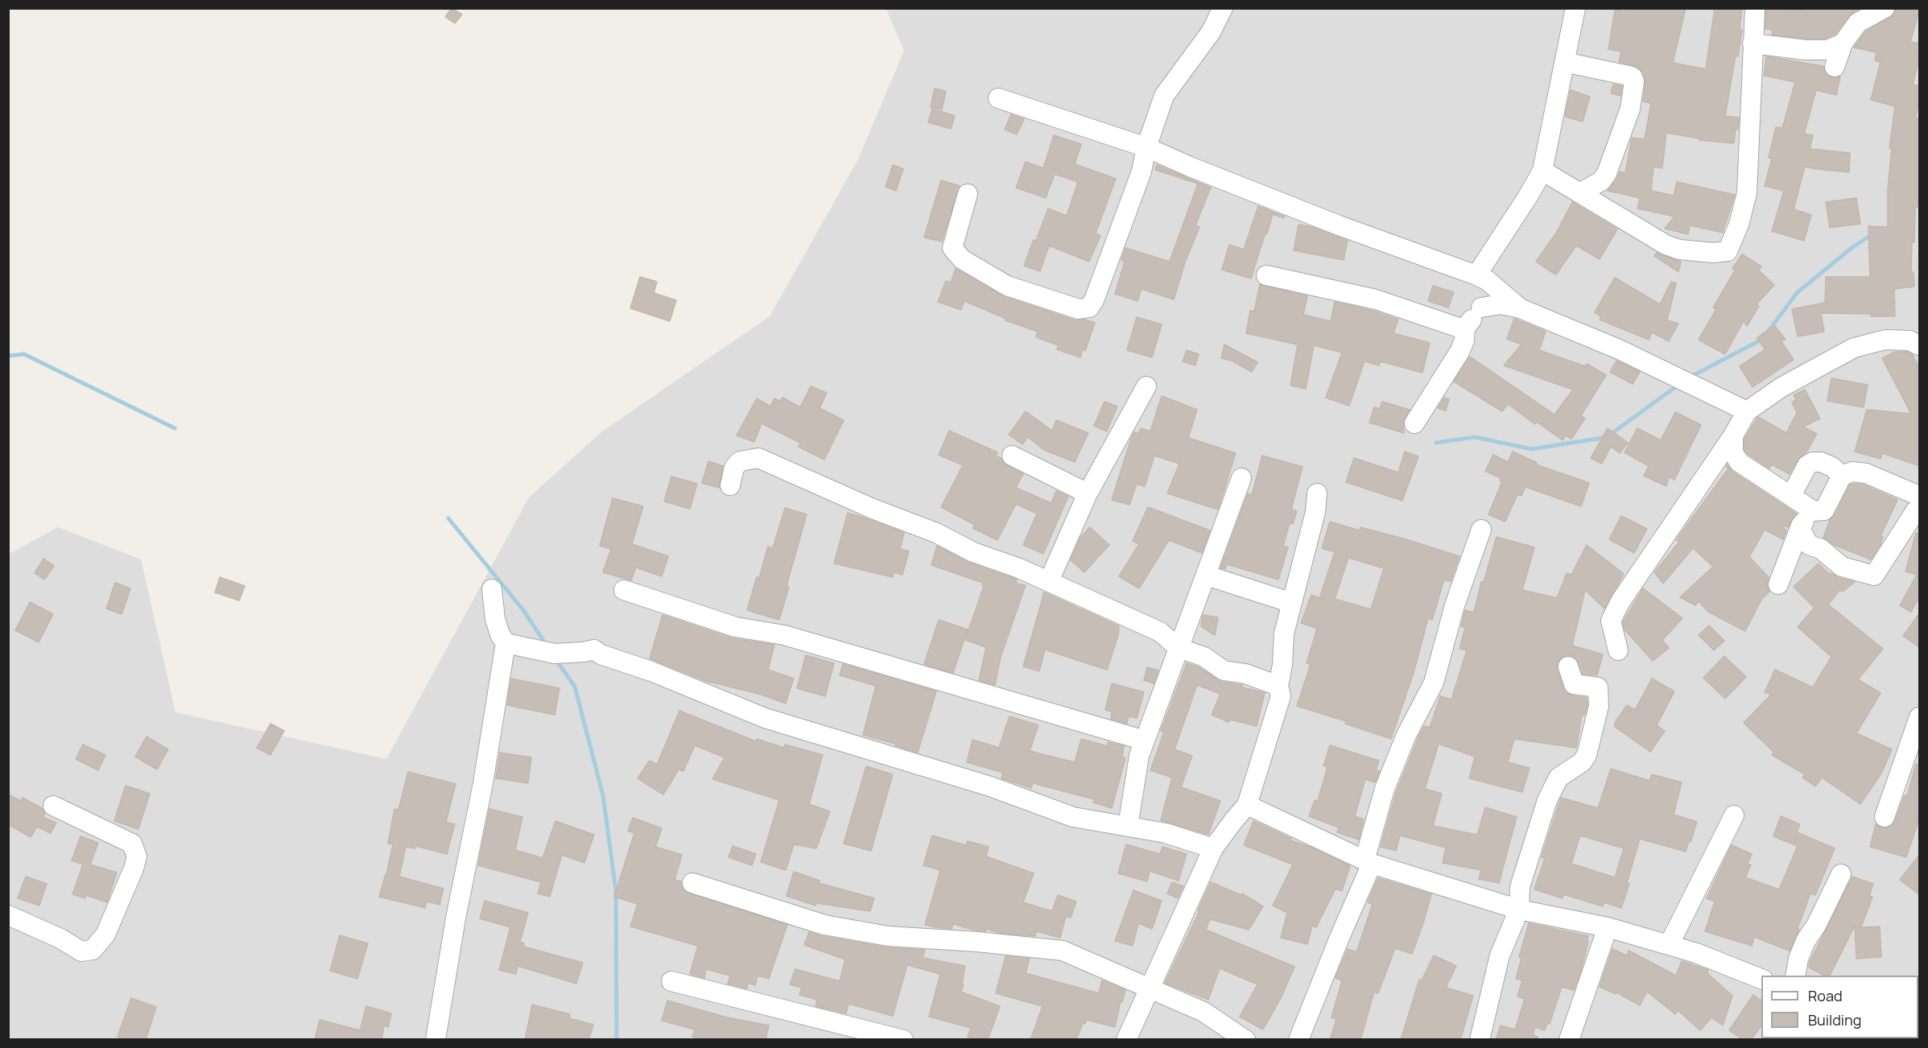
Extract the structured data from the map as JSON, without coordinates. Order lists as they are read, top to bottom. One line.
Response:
{"legend":["Road","Building"]}
